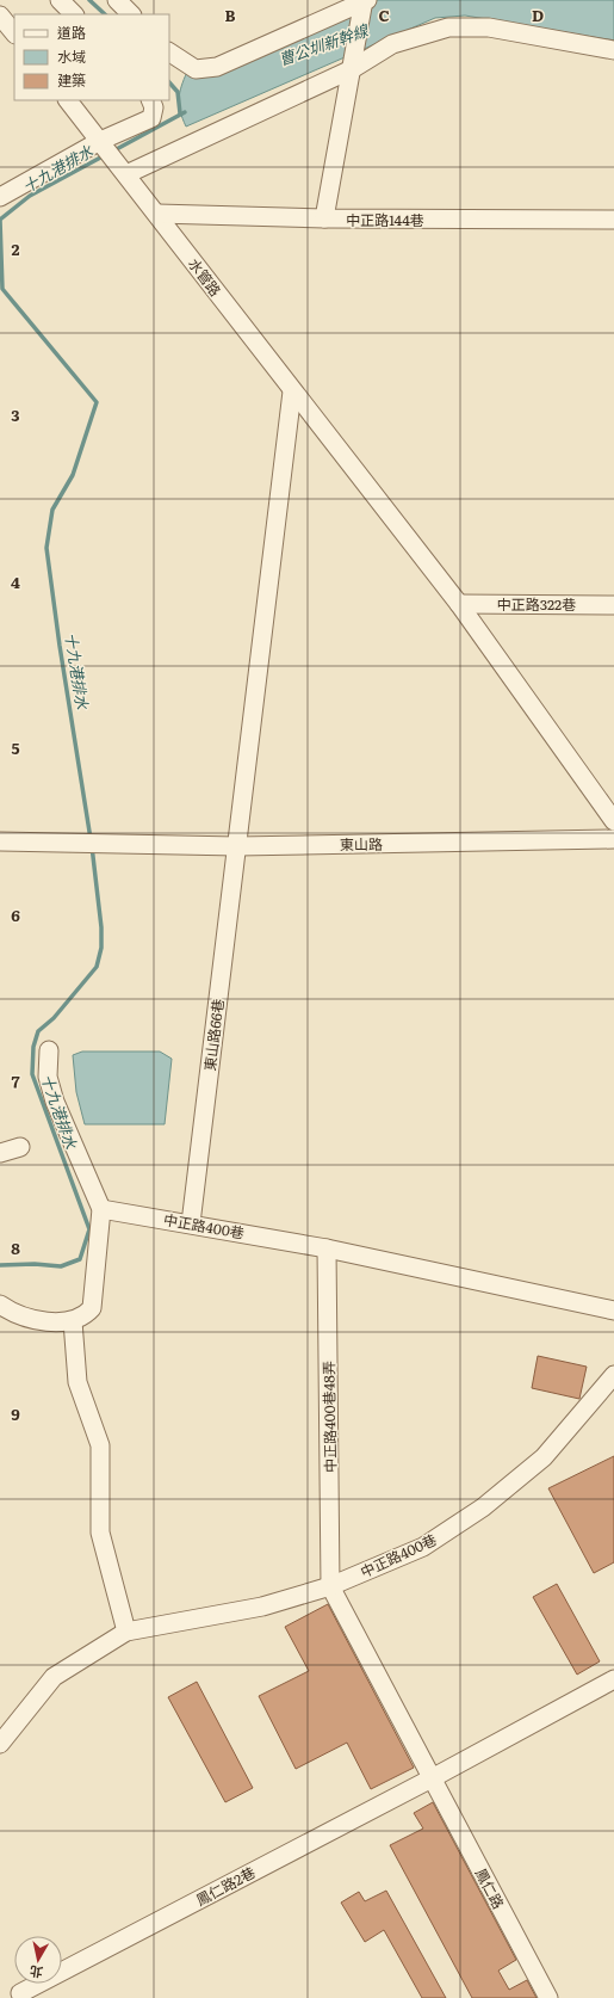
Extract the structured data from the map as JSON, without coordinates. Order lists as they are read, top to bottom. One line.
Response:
{"streets":{"street":["中正路144巷","水管路","中正路322巷","東山路","東山路66巷","中正路400巷","中正路400巷48弄","鳳仁路2巷","鳳仁路"]},"crossings":[["中正路144巷","水管路"],["水管路","中正路322巷"],["水管路","東山路66巷"],["東山路","東山路66巷"],["東山路66巷","中正路400巷"],["中正路400巷","中正路400巷48弄"],["鳳仁路2巷","鳳仁路"]],"water":["曹公圳新幹線","十九港排水"],"legend":["道路","水域","建築"],"north":"bottom","grid":{"columns":["B","C","D"],"rows":["2","3","4","5","6","7","8","9"]}}
